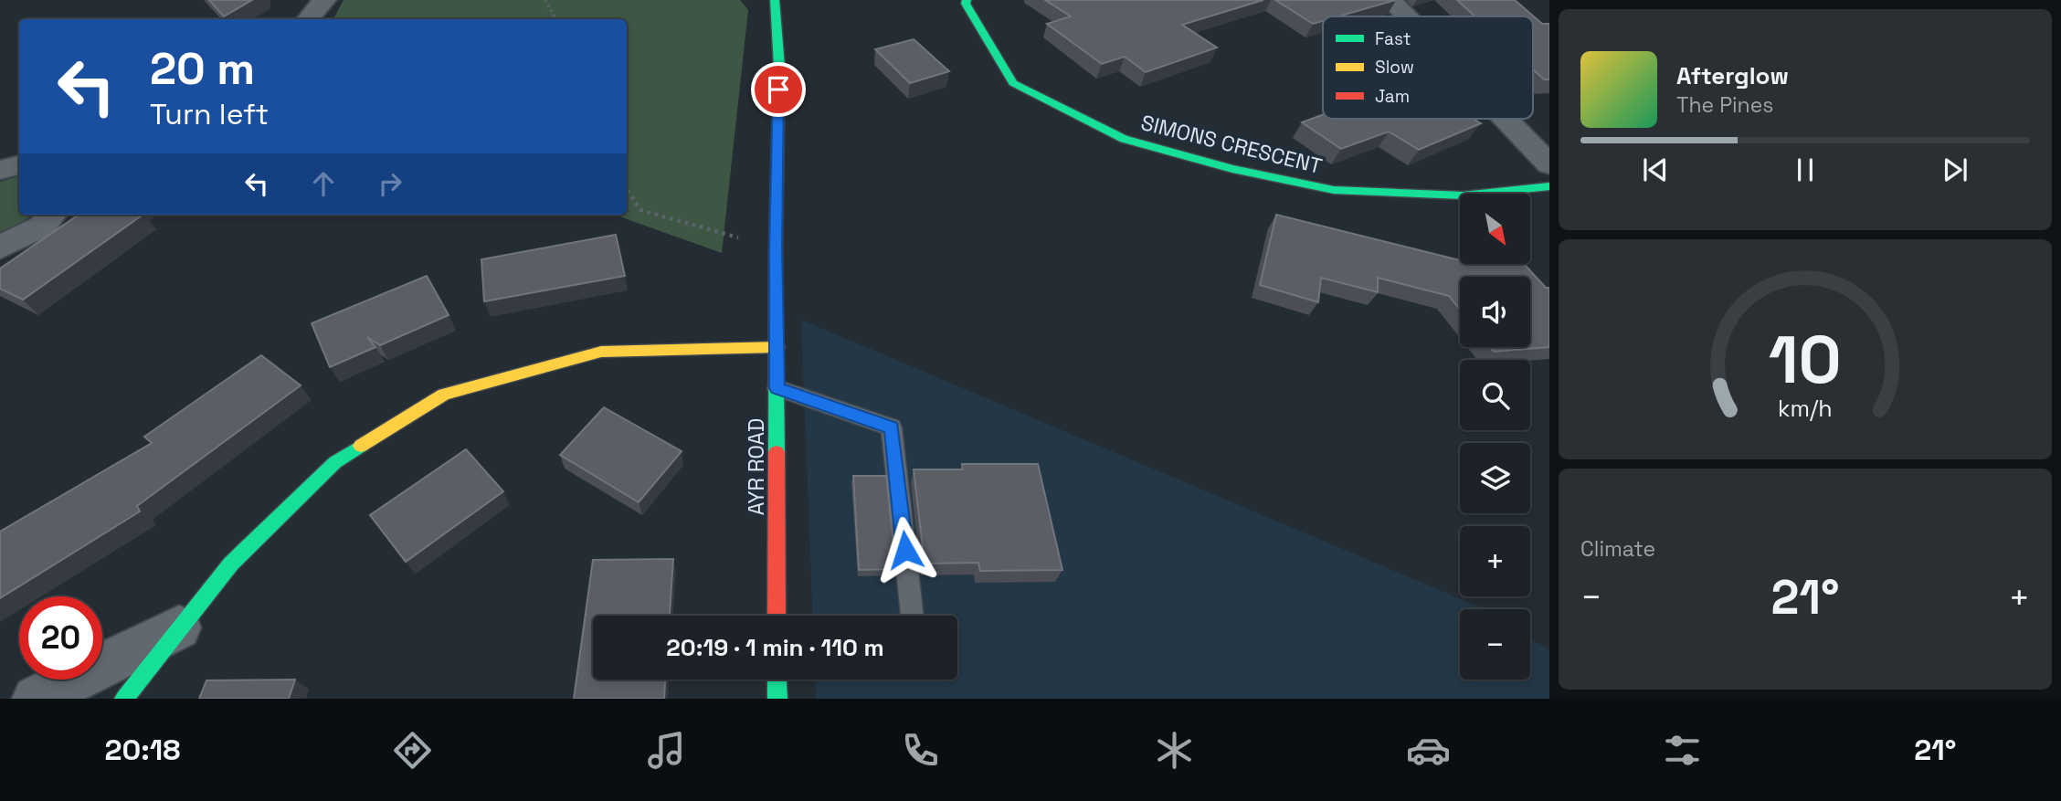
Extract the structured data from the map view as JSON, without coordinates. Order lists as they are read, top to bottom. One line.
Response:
{"streets":{"street":["SIMONS CRESCENT","AYR ROAD"]},"legend":["Fast","Slow","Jam"],"north":"bottom right","page":{"turn":["20 m","Turn left"],"song":["Afterglow","The Pines"],"map_buttons":["+","−"],"tile":"Climate","heat":["−","21°","+"],"limit":"20","trip":"20:19 · 1 min · 110 m","tabs":["20:18","21°"],"gauge":["10","km/h"]}}
